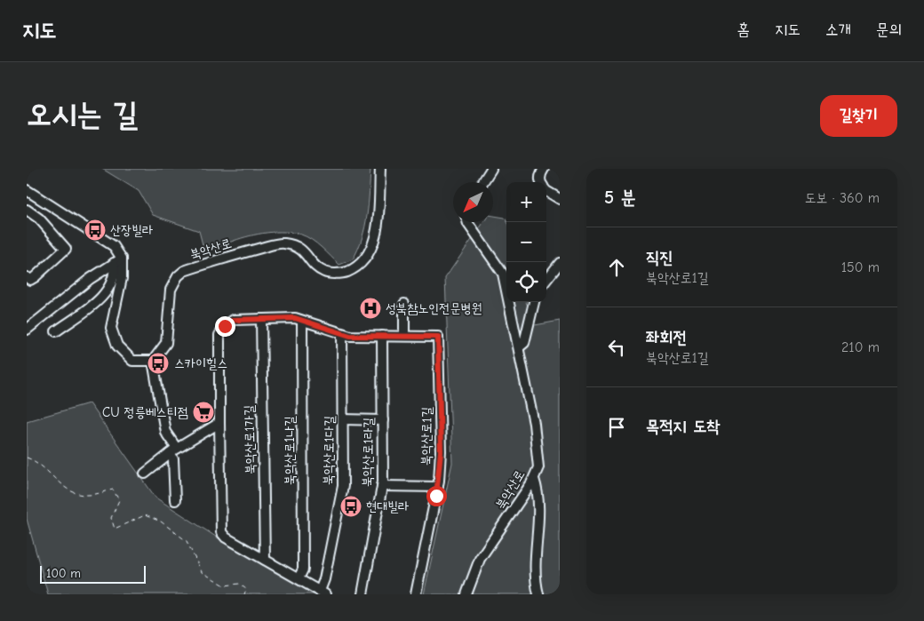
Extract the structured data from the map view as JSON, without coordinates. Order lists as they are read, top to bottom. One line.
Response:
{"streets":{"street":["북악산로","북악산로1길","북악산로1가길","북악산로1나길","북악산로1다길","북악산로1라길"]},"crossings":[["북악산로1길","북악산로1가길"],["북악산로1길","북악산로1나길"],["북악산로1길","북악산로1다길"],["북악산로1길","북악산로1라길"]],"places":{"bus stop":["산장빌라","스카이힐스","현대빌라"],"hospital":["성북참노인전문병원"],"supermarket":["CU 정릉베스티점"]},"scale_bar":"100 m","north":"bottom left","page":{"header":"지도","nav":["홈","지도","소개","문의"],"buttons":"길찾기","title":"오시는 길","heading":["5 분","도보 · 360 m"],"map_buttons":["+","−"],"list":[["직진","북악산로1길","150 m"],["좌회전","북악산로1길","210 m"],"목적지 도착"],"scale":"100 m"}}
